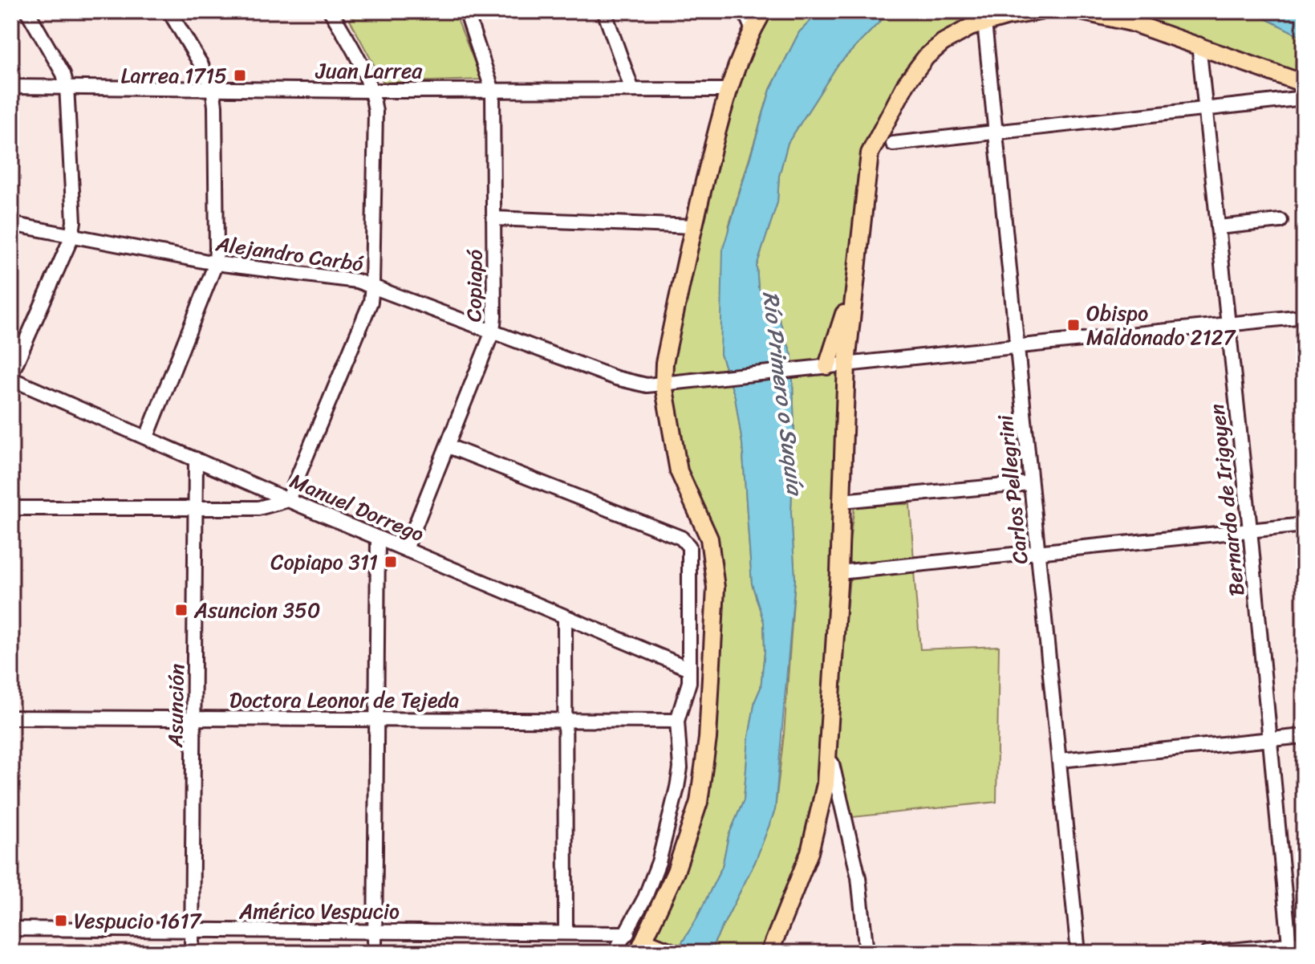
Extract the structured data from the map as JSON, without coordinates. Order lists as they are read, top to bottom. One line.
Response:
{"streets":{"street":["Juan Larrea","Alejandro Carbó","Copiapó","Carlos Pellegrini","Bernardo de Irigoyen","Manuel Dorrego","Doctora Leonor de Tejeda","Asunción","Américo Vespucio"]},"crossings":[["Juan Larrea","Copiapó"],["Alejandro Carbó","Copiapó"],["Alejandro Carbó","Carlos Pellegrini"],["Alejandro Carbó","Bernardo de Irigoyen"],["Copiapó","Manuel Dorrego"],["Manuel Dorrego","Asunción"],["Doctora Leonor de Tejeda","Asunción"],["Asunción","Américo Vespucio"]],"water":["Río Primero o Suquía"],"places":{"transit":["Larrea 1715","Obispo Maldonado 2127","Copiapo 311","Asuncion 350","Vespucio 1617"]}}
